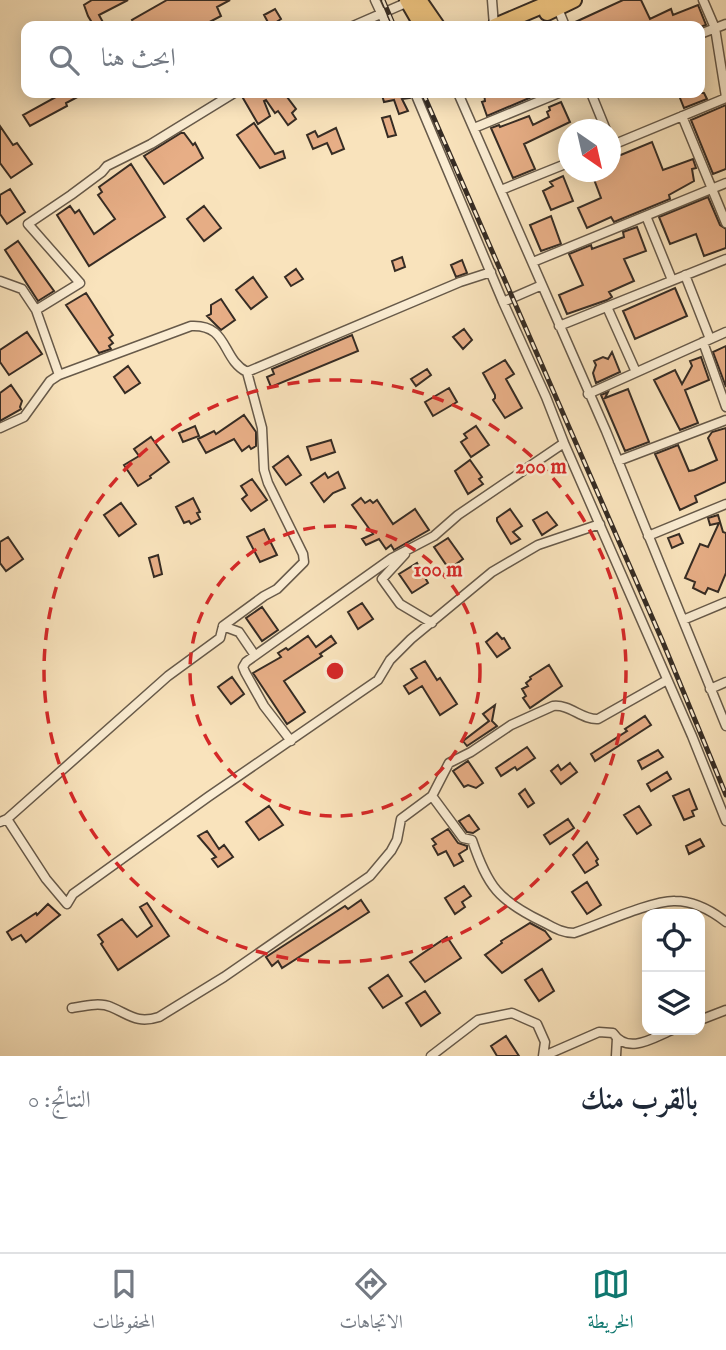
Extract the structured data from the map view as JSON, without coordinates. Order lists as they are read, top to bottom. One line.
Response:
{"north":"bottom right","page":{"search":"ابحث هنا","heading":["بالقرب منك","النتائج: 0"],"nav":["الخريطة","الاتجاهات","المحفوظات"]},"rings":["200 m","100 m"]}
